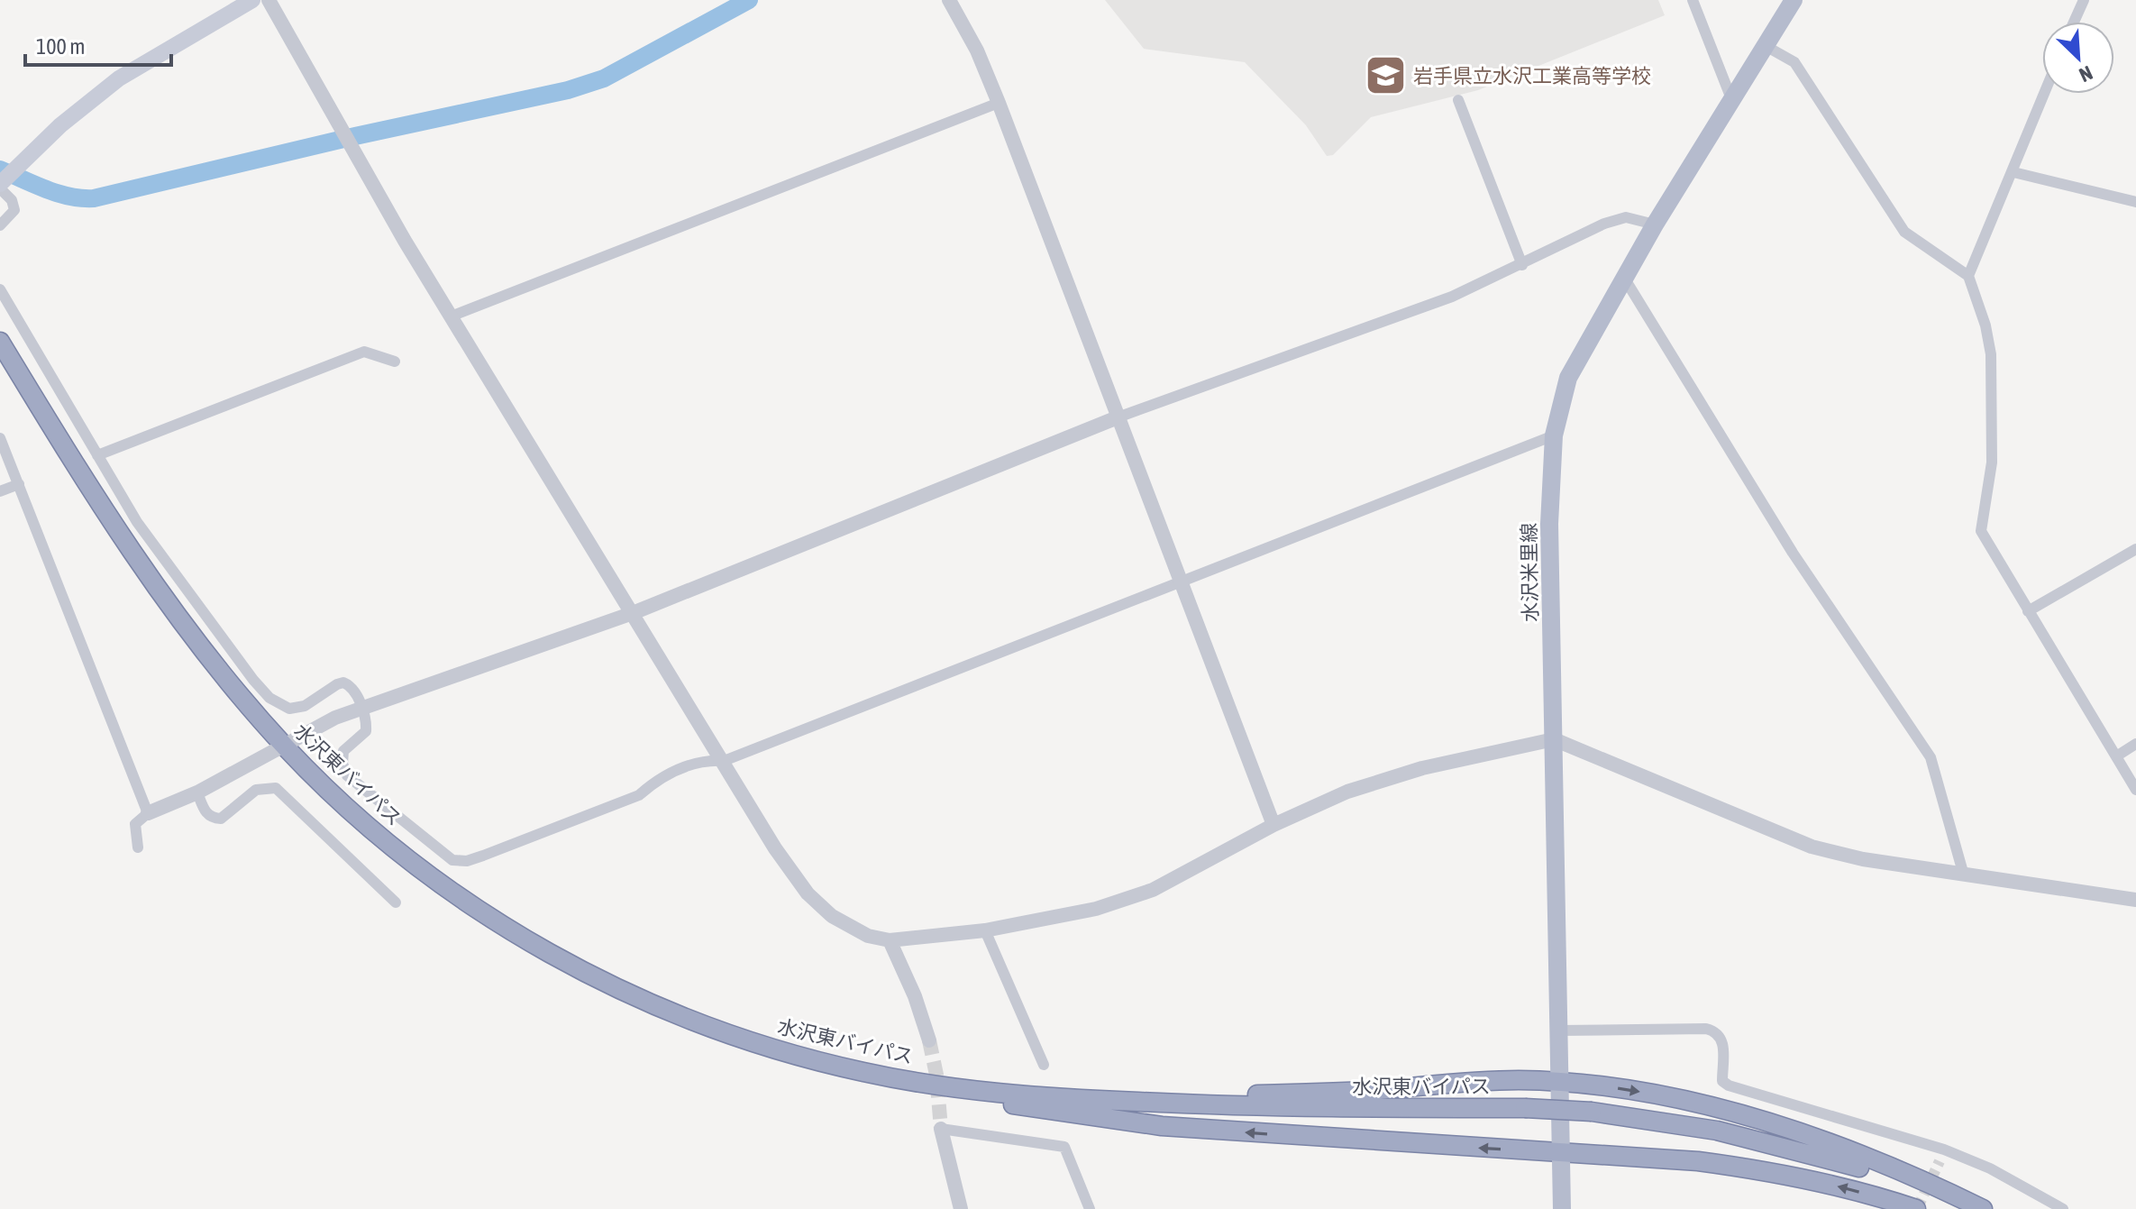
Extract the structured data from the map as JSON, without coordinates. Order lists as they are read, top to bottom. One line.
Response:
{"streets":{"highway":["水沢東バイパス"],"main road":["水沢米里線"]},"places":{"school or university":["岩手県立水沢工業高等学校"]},"scale_bar":"100 m","north":"bottom right"}
